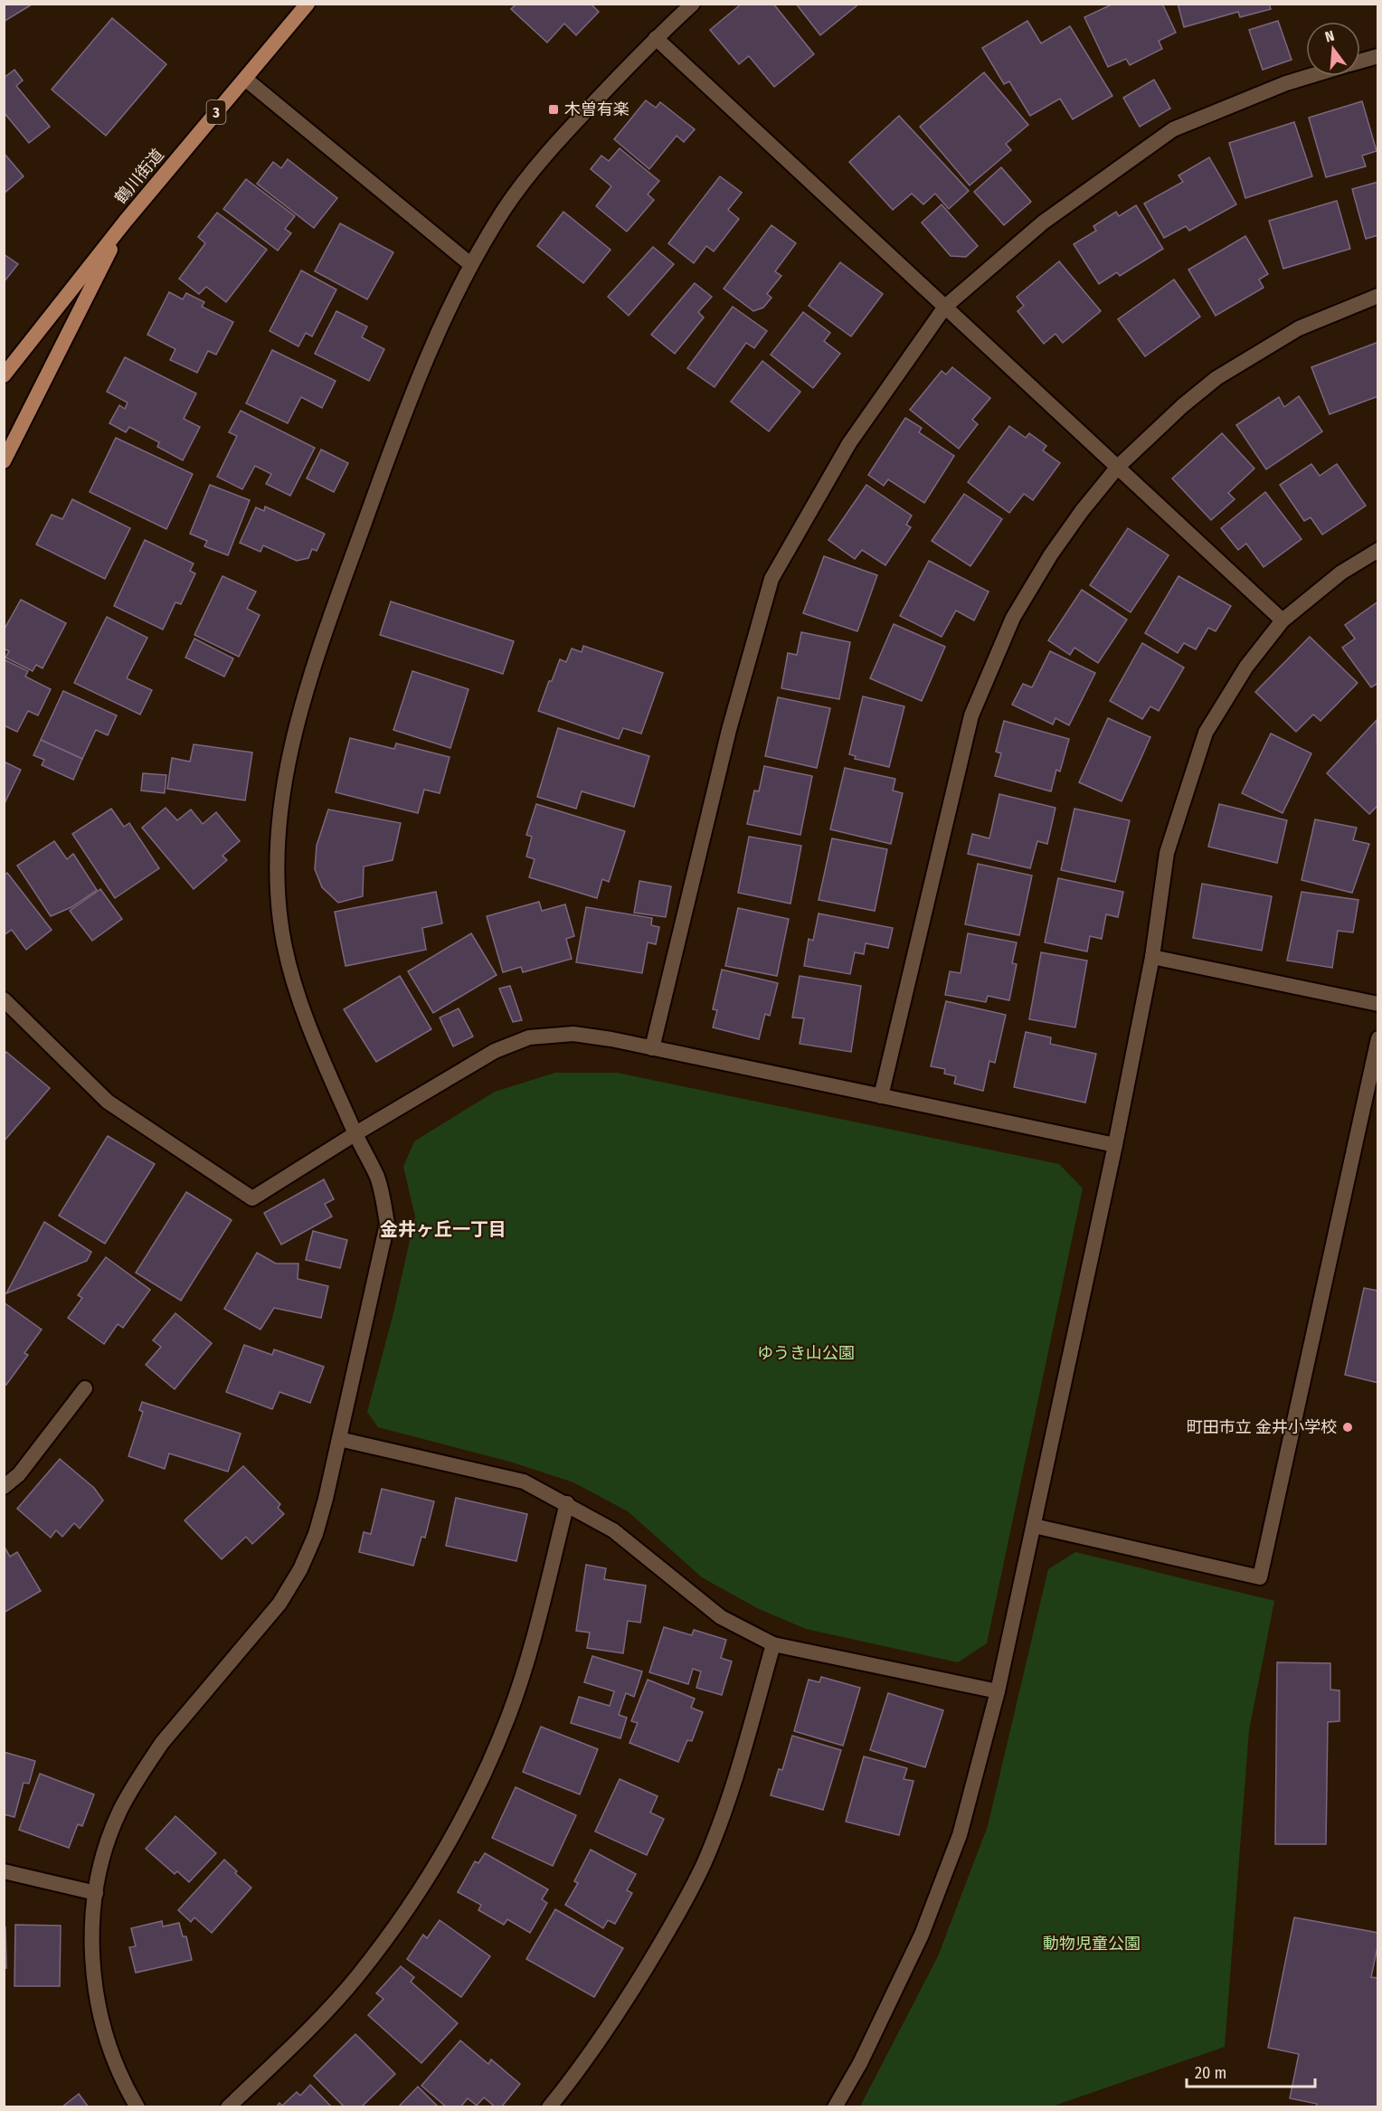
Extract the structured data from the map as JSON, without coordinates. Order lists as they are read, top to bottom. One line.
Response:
{"streets":{"main road":["3","鶴川街道"]},"crossings":[["3","鶴川街道"]],"districts":["金井ヶ丘一丁目"],"parks":["ゆうき山公園","動物児童公園"],"places":{"transit":["木曽有楽"],"other":["町田市立 金井小学校"]},"scale_bar":"20 m","north":"top"}
